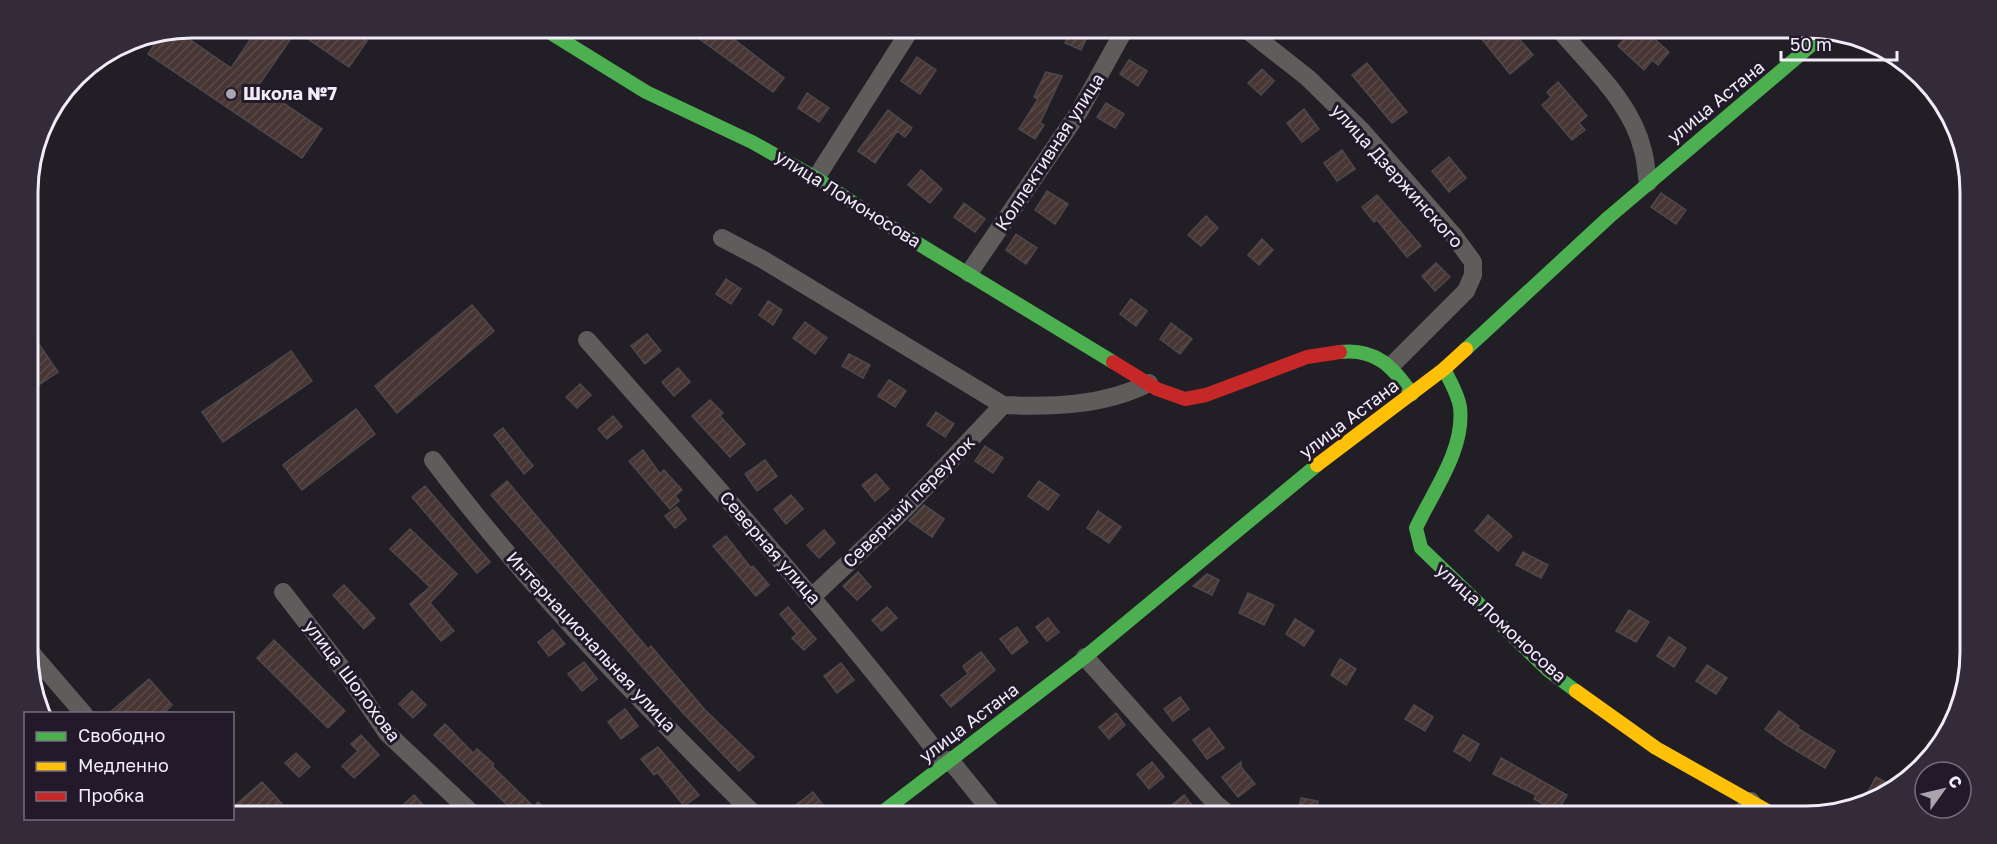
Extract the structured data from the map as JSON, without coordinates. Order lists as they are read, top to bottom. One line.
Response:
{"streets":{"street":["улица Астана","Коллективная улица","улица Дзержинского","улица Ломоносова","Северный переулок","Северная улица","Интернациональная улица","улица Шолохова"]},"crossings":[["улица Астана","улица Ломоносова"],["улица Астана","Северная улица"],["Коллективная улица","улица Ломоносова"],["улица Дзержинского","улица Ломоносова"],["Северный переулок","Северная улица"]],"places":["Школа №7"],"legend":["Свободно","Медленно","Пробка"],"scale_bar":"50 m","north":"top right"}
